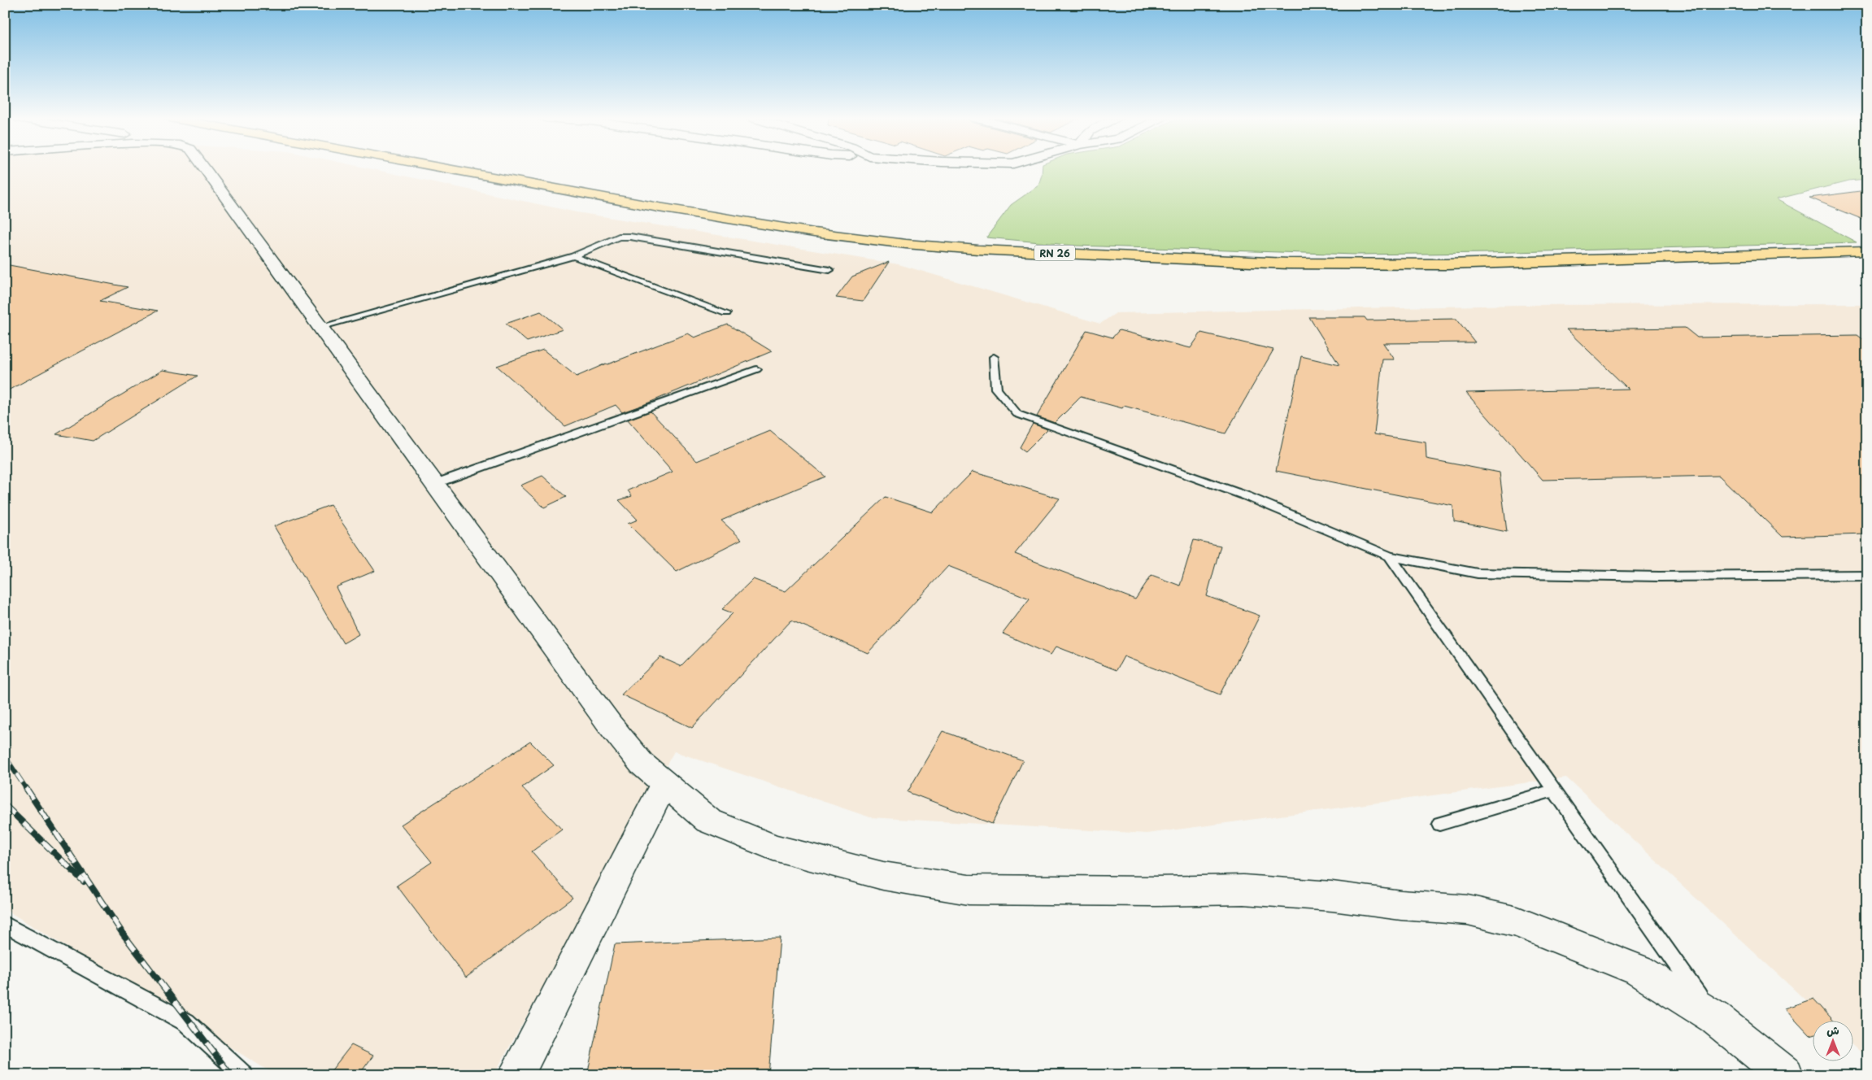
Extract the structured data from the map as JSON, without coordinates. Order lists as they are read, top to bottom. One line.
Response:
{"streets":{"main road":["RN 26"]},"north":"top"}
